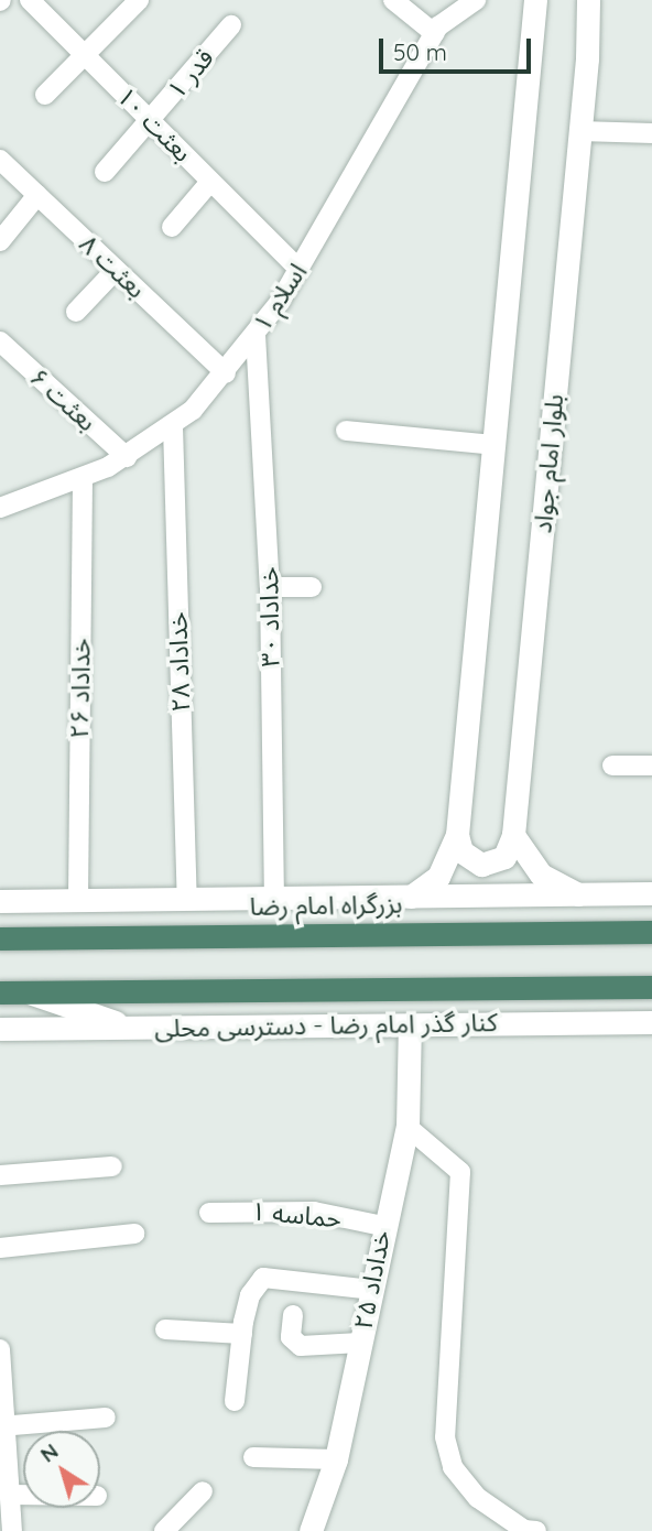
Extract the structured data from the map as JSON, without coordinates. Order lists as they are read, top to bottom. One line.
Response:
{"streets":{"highway":["بزرگراه امام رضا"],"street":["قدر ۱","بعثت ۱۰","بعثت ۸","اسلام ۱","بعثت ۶","بلوار امام جواد","خداداد ۳۰","خداداد ۲۸","خداداد ۲۶","کنار گذر امام رضا - دسترسی محلی","حماسه ۱","خداداد ۲۵"]},"crossings":[["قدر ۱","بعثت ۱۰"],["بعثت ۱۰","اسلام ۱"],["بعثت ۸","اسلام ۱"],["اسلام ۱","بعثت ۶"],["اسلام ۱","خداداد ۳۰"],["اسلام ۱","خداداد ۲۸"],["اسلام ۱","خداداد ۲۶"],["کنار گذر امام رضا - دسترسی محلی","خداداد ۲۵"],["حماسه ۱","خداداد ۲۵"]],"scale_bar":"50 m","north":"top left"}
